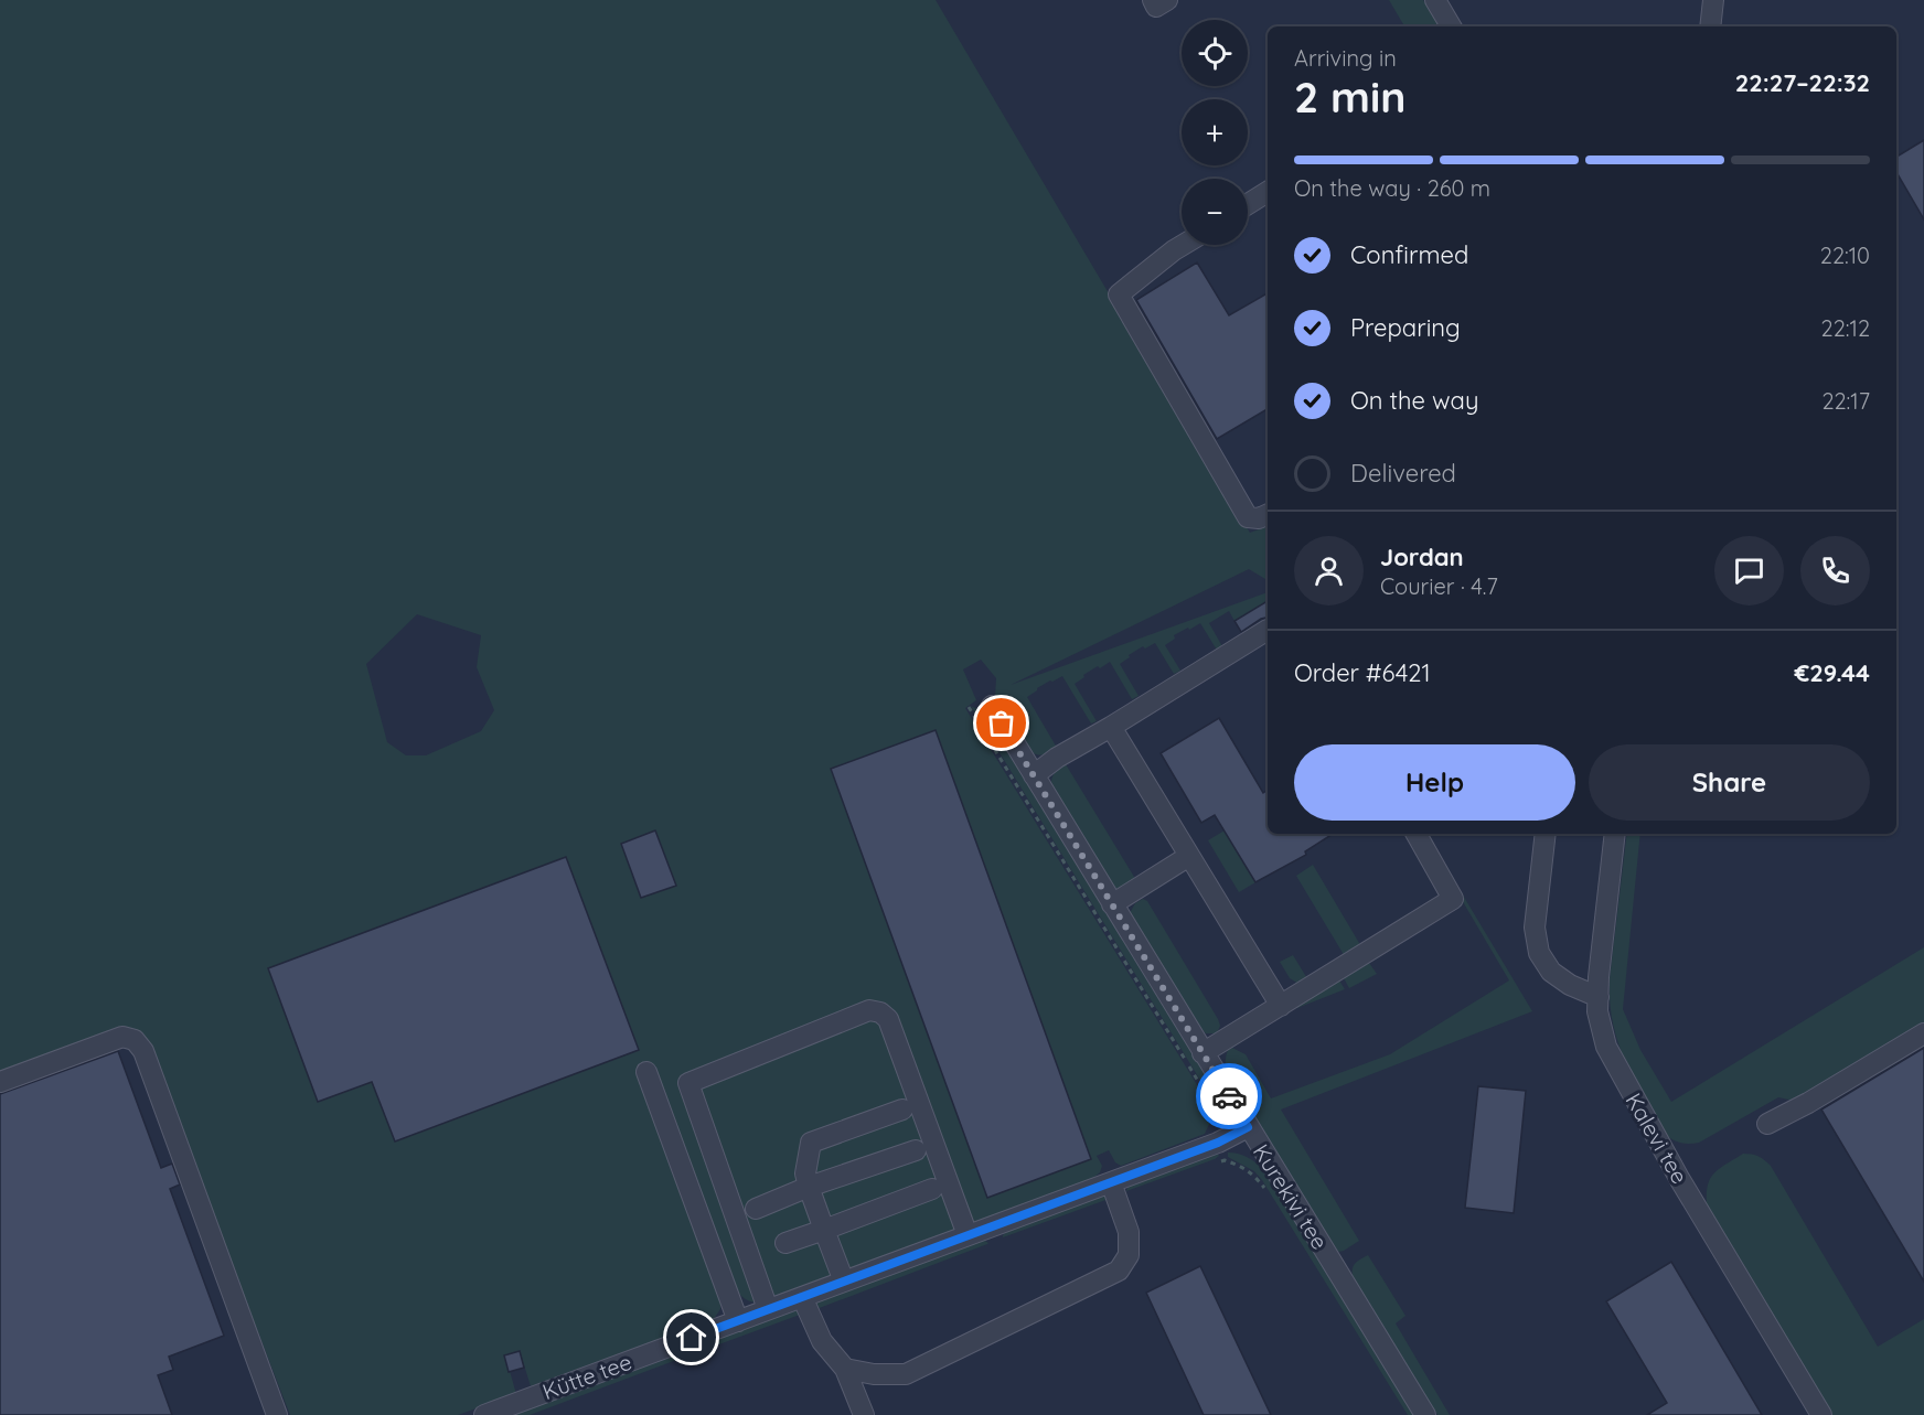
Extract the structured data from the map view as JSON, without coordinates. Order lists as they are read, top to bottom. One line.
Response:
{"streets":{"street":["Kalevi tee","Kurekivi tee","Kütte tee"]},"crossings":[["Kurekivi tee","Kütte tee"]],"page":{"map_buttons":["+","−"],"heading":["2 min","Arriving in","22:27–22:32"],"panel":["Jordan","Courier · 4.7","Order #6421","€29.44"],"bar":"On the way · 260 m","list":[["Confirmed","22:10"],["Preparing","22:12"],["On the way","22:17"],"Delivered"],"buttons":["Help","Share"]}}
